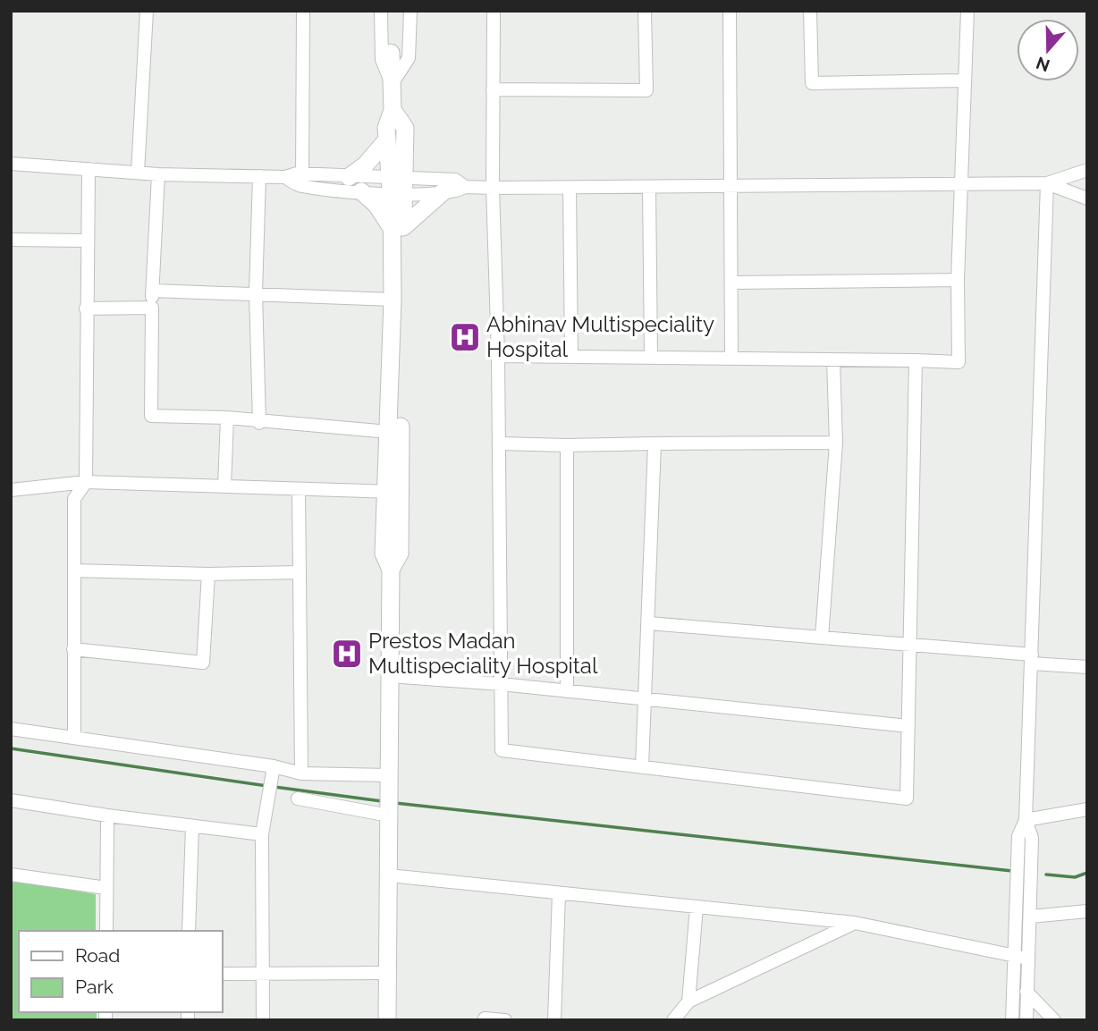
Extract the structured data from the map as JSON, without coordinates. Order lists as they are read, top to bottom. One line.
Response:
{"places":{"hospital":["Abhinav Multispeciality Hospital","Prestos Madan Multispeciality Hospital"]},"legend":["Road","Park"],"north":"bottom"}
